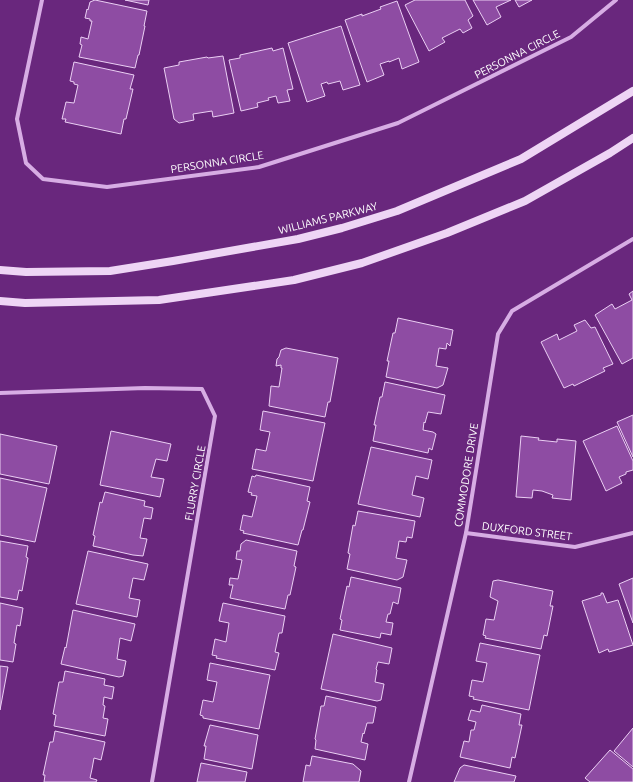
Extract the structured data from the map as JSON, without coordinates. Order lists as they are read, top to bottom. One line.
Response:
{"streets":{"main road":["WILLIAMS PARKWAY"],"street":["PERSONNA CIRCLE","COMMODORE DRIVE","FLURRY CIRCLE","DUXFORD STREET"]},"crossings":[["COMMODORE DRIVE","DUXFORD STREET"]]}
